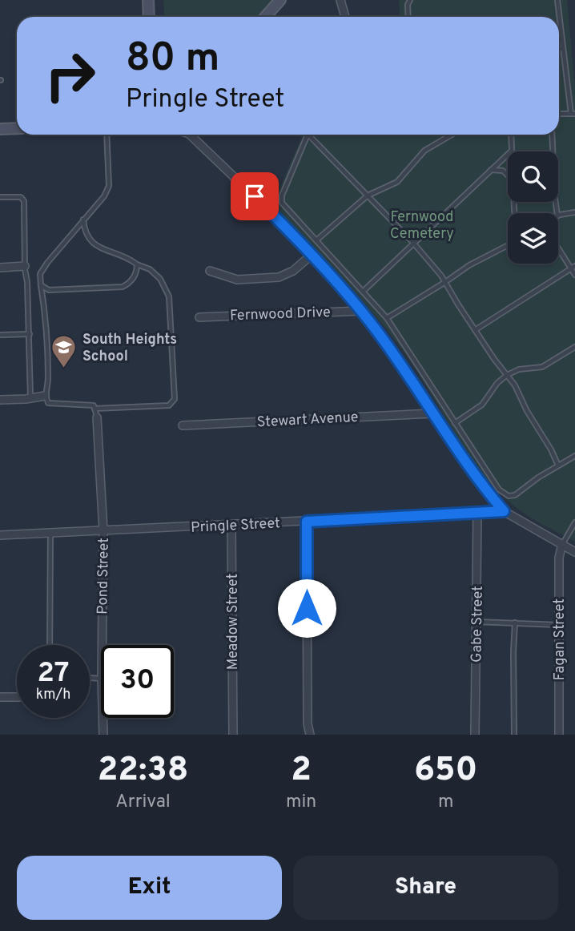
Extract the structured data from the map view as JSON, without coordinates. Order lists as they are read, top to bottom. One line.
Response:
{"streets":{"street":["Fernwood Drive","Stewart Avenue","Pringle Street","Pond Street","Meadow Street","Gabe Street","Fagan Street"]},"crossings":[["Pringle Street","Pond Street"],["Pringle Street","Meadow Street"],["Pringle Street","Gabe Street"]],"parks":["Fernwood Cemetery"],"places":{"school or university":["South Heights School"]},"page":{"turn":["80 m","Pringle Street"],"speed":"27 km/h","limit":"30","eta":["22:38","Arrival","2","min","650","m"],"buttons":["Exit","Share"]}}
